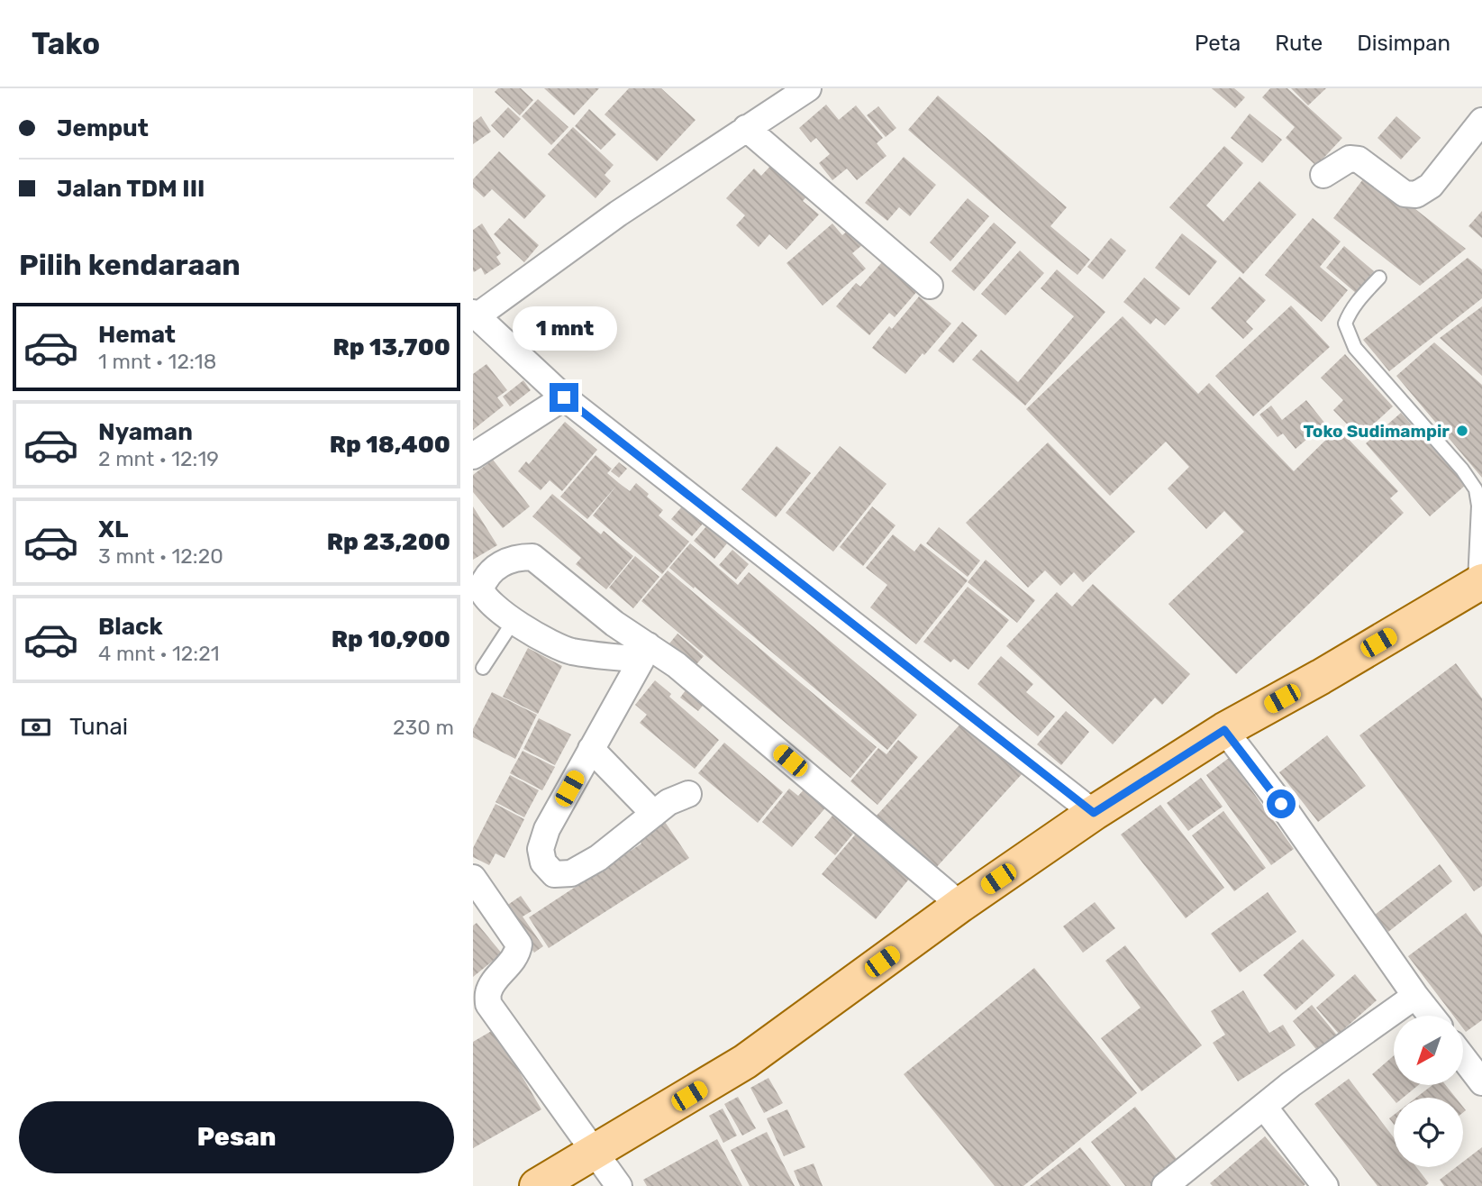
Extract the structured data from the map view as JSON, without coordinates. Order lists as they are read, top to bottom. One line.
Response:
{"places":["Toko Sudimampir"],"north":"bottom left","page":{"header":"Tako","nav":["Peta","Rute","Disimpan"],"banner":["Jemput","Jalan TDM III"],"heading":"Pilih kendaraan","list":[{"name":"Hemat","note":"1 mnt · 12:18","value":"Rp 13,700"},{"name":"Nyaman","note":"2 mnt · 12:19","value":"Rp 18,400"},{"name":"XL","note":"3 mnt · 12:20","value":"Rp 23,200"},{"name":"Black","note":"4 mnt · 12:21","value":"Rp 10,900"}],"bubble":"1 mnt","pay":["Tunai","230 m"],"buttons":"Pesan"}}
